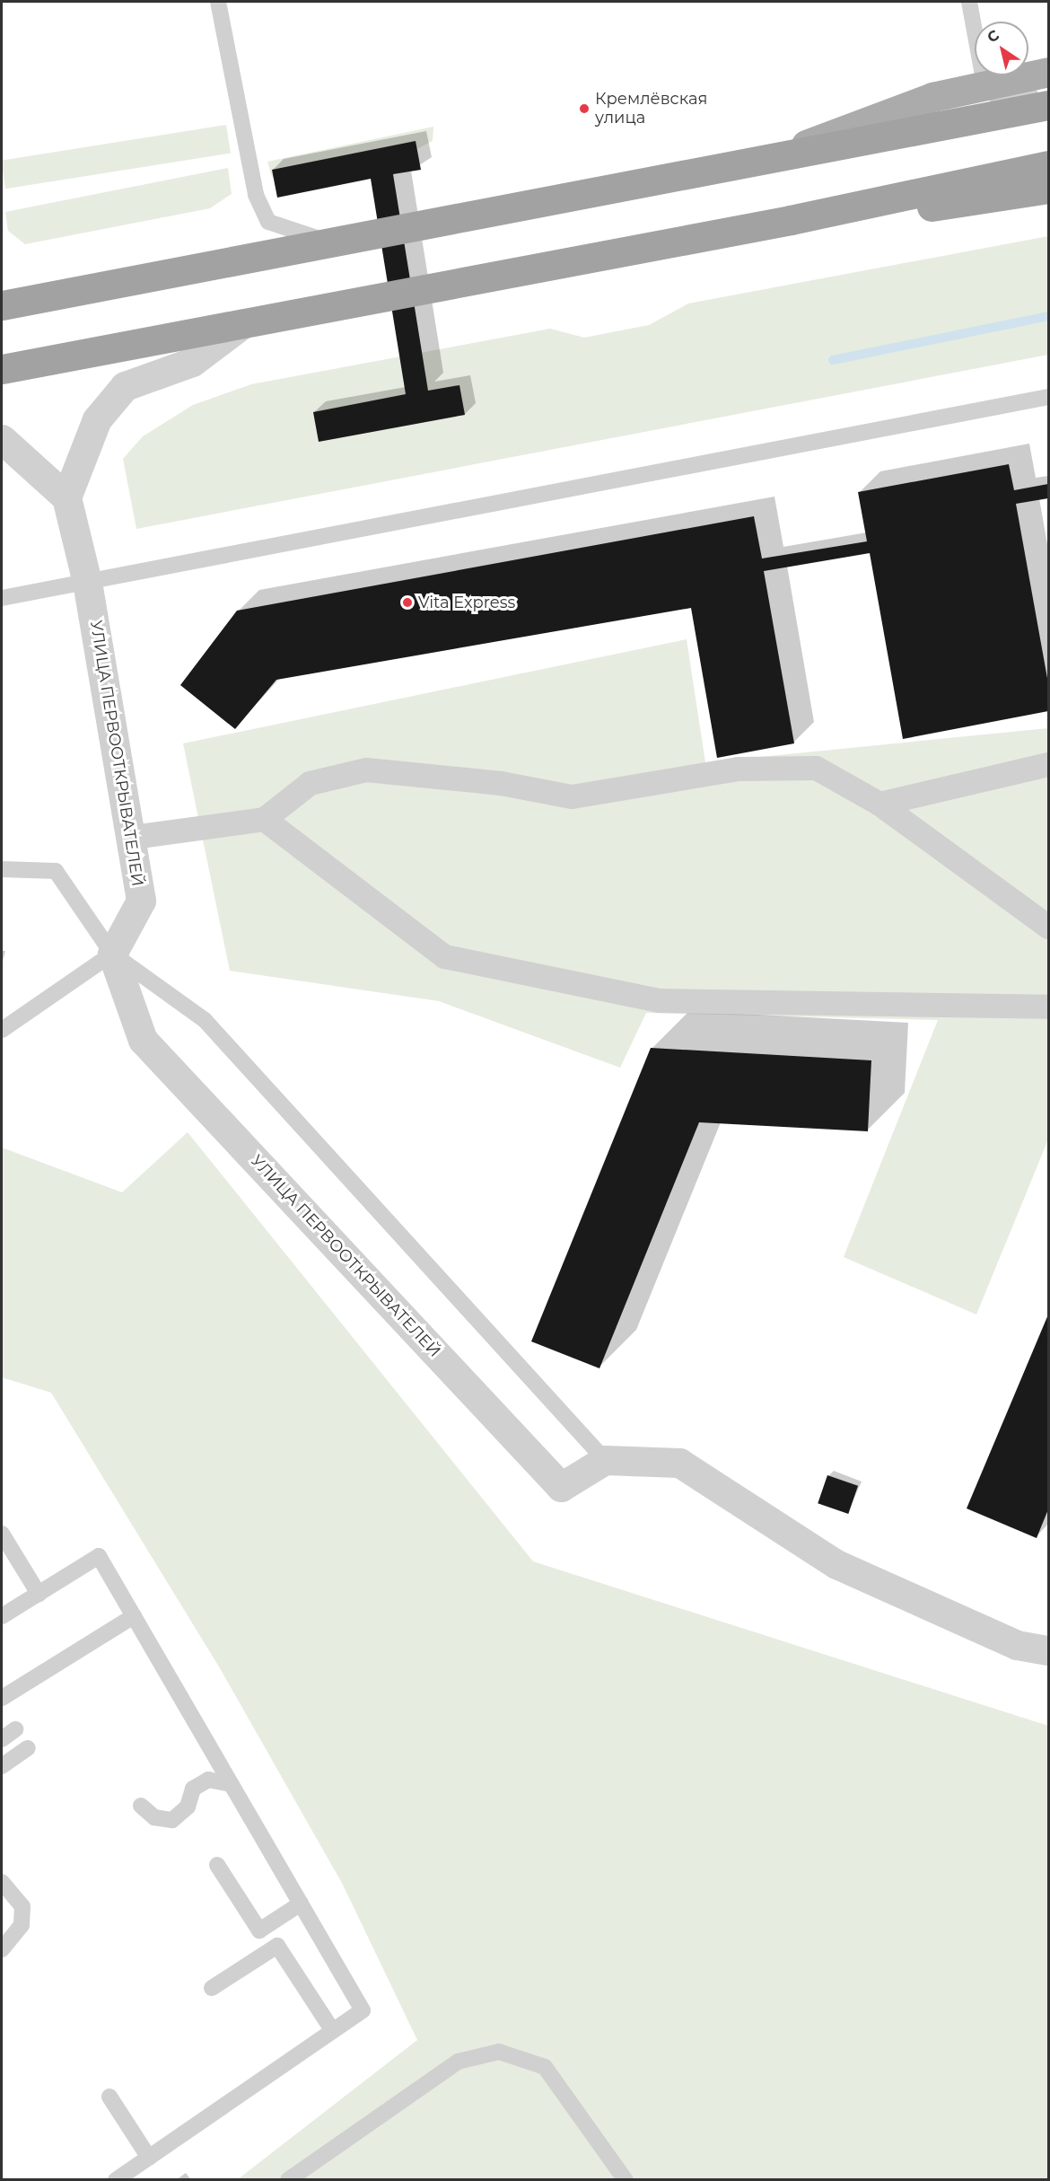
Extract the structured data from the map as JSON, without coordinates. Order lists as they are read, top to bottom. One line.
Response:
{"streets":{"street":["УЛИЦА ПЕРВООТКРЫВАТЕЛЕЙ"]},"places":["Кремлёвская улица","Vita Express"],"north":"top left"}
